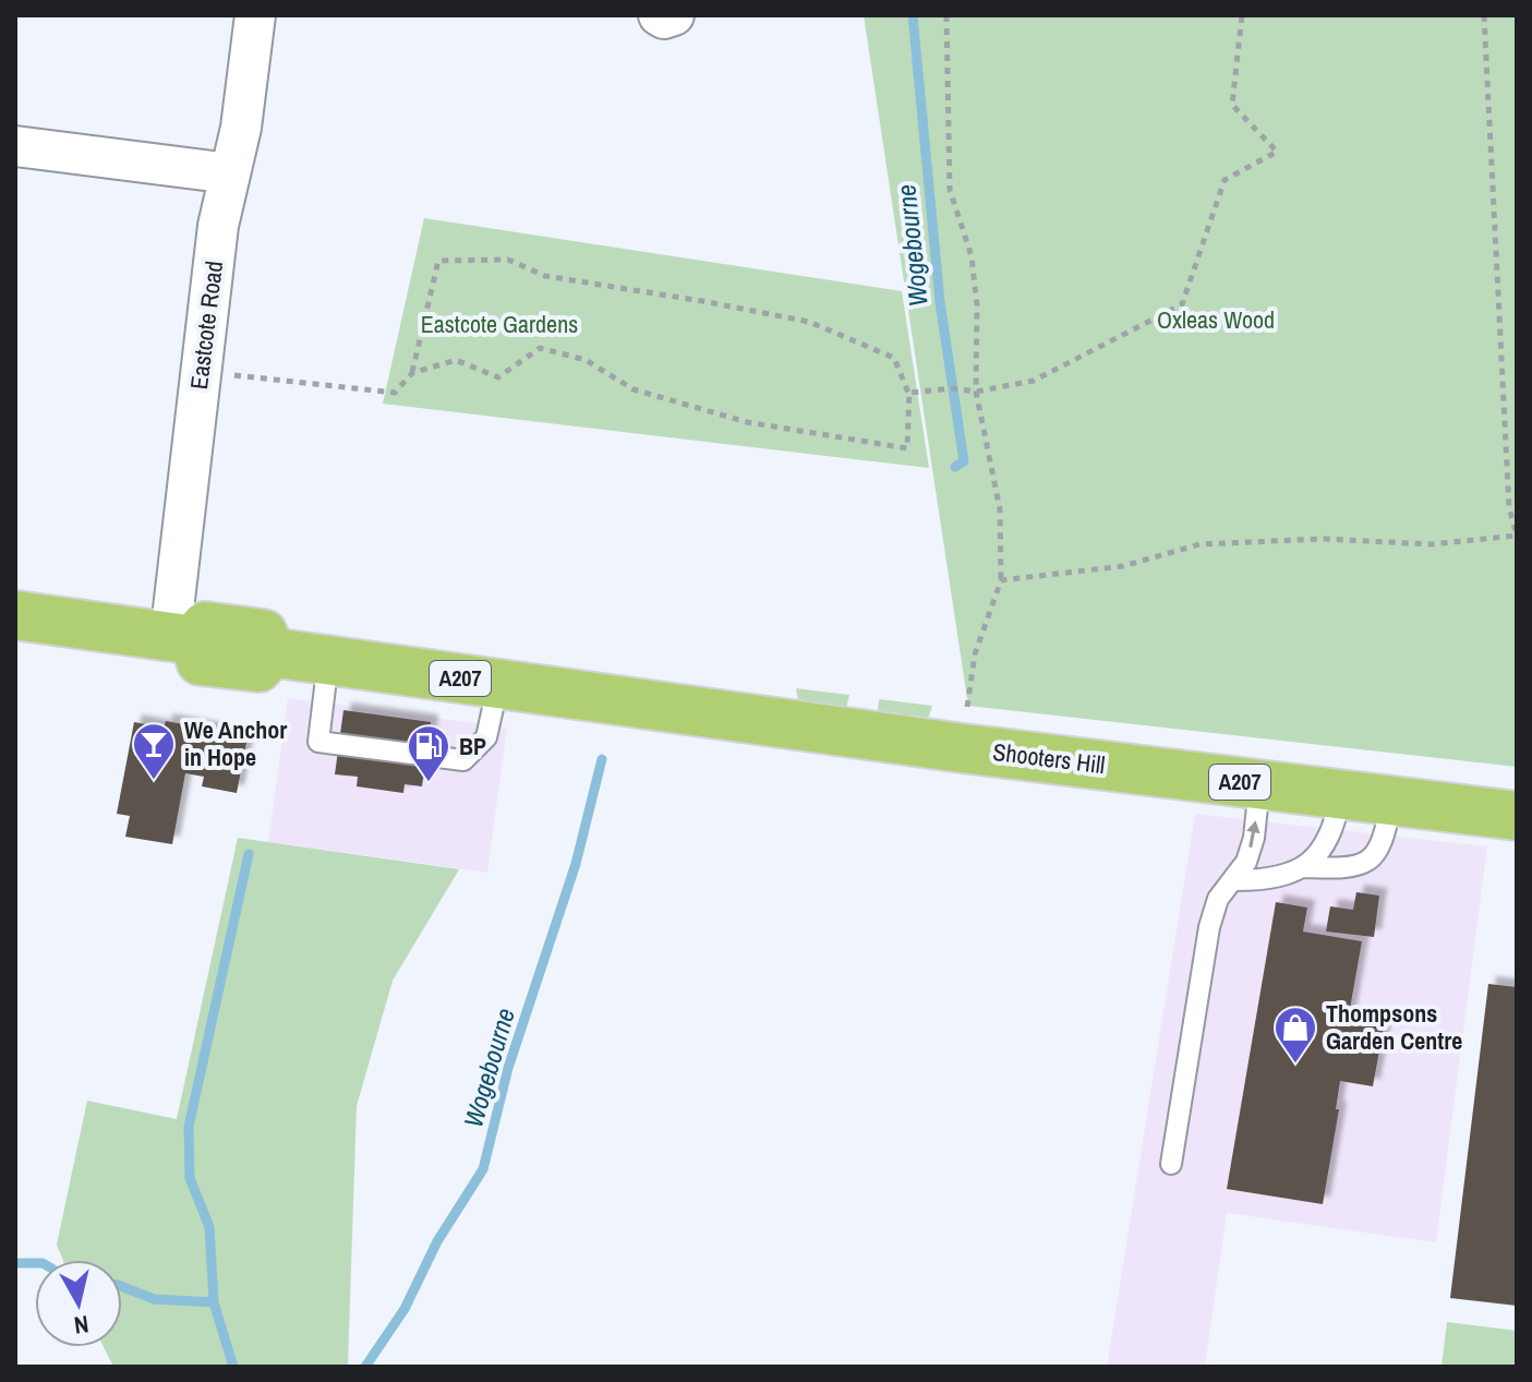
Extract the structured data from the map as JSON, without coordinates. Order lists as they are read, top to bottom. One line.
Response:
{"streets":{"main road":["A207","Shooters Hill"],"street":["Eastcote Road"]},"crossings":[["Eastcote Road","A207"],["A207","Shooters Hill"]],"water":["Wogebourne"],"parks":["Oxleas Wood","Eastcote Gardens"],"places":{"bar":["We Anchor in Hope"],"fuel station":["BP"],"shop":["Thompsons Garden Centre"]},"north":"bottom"}
